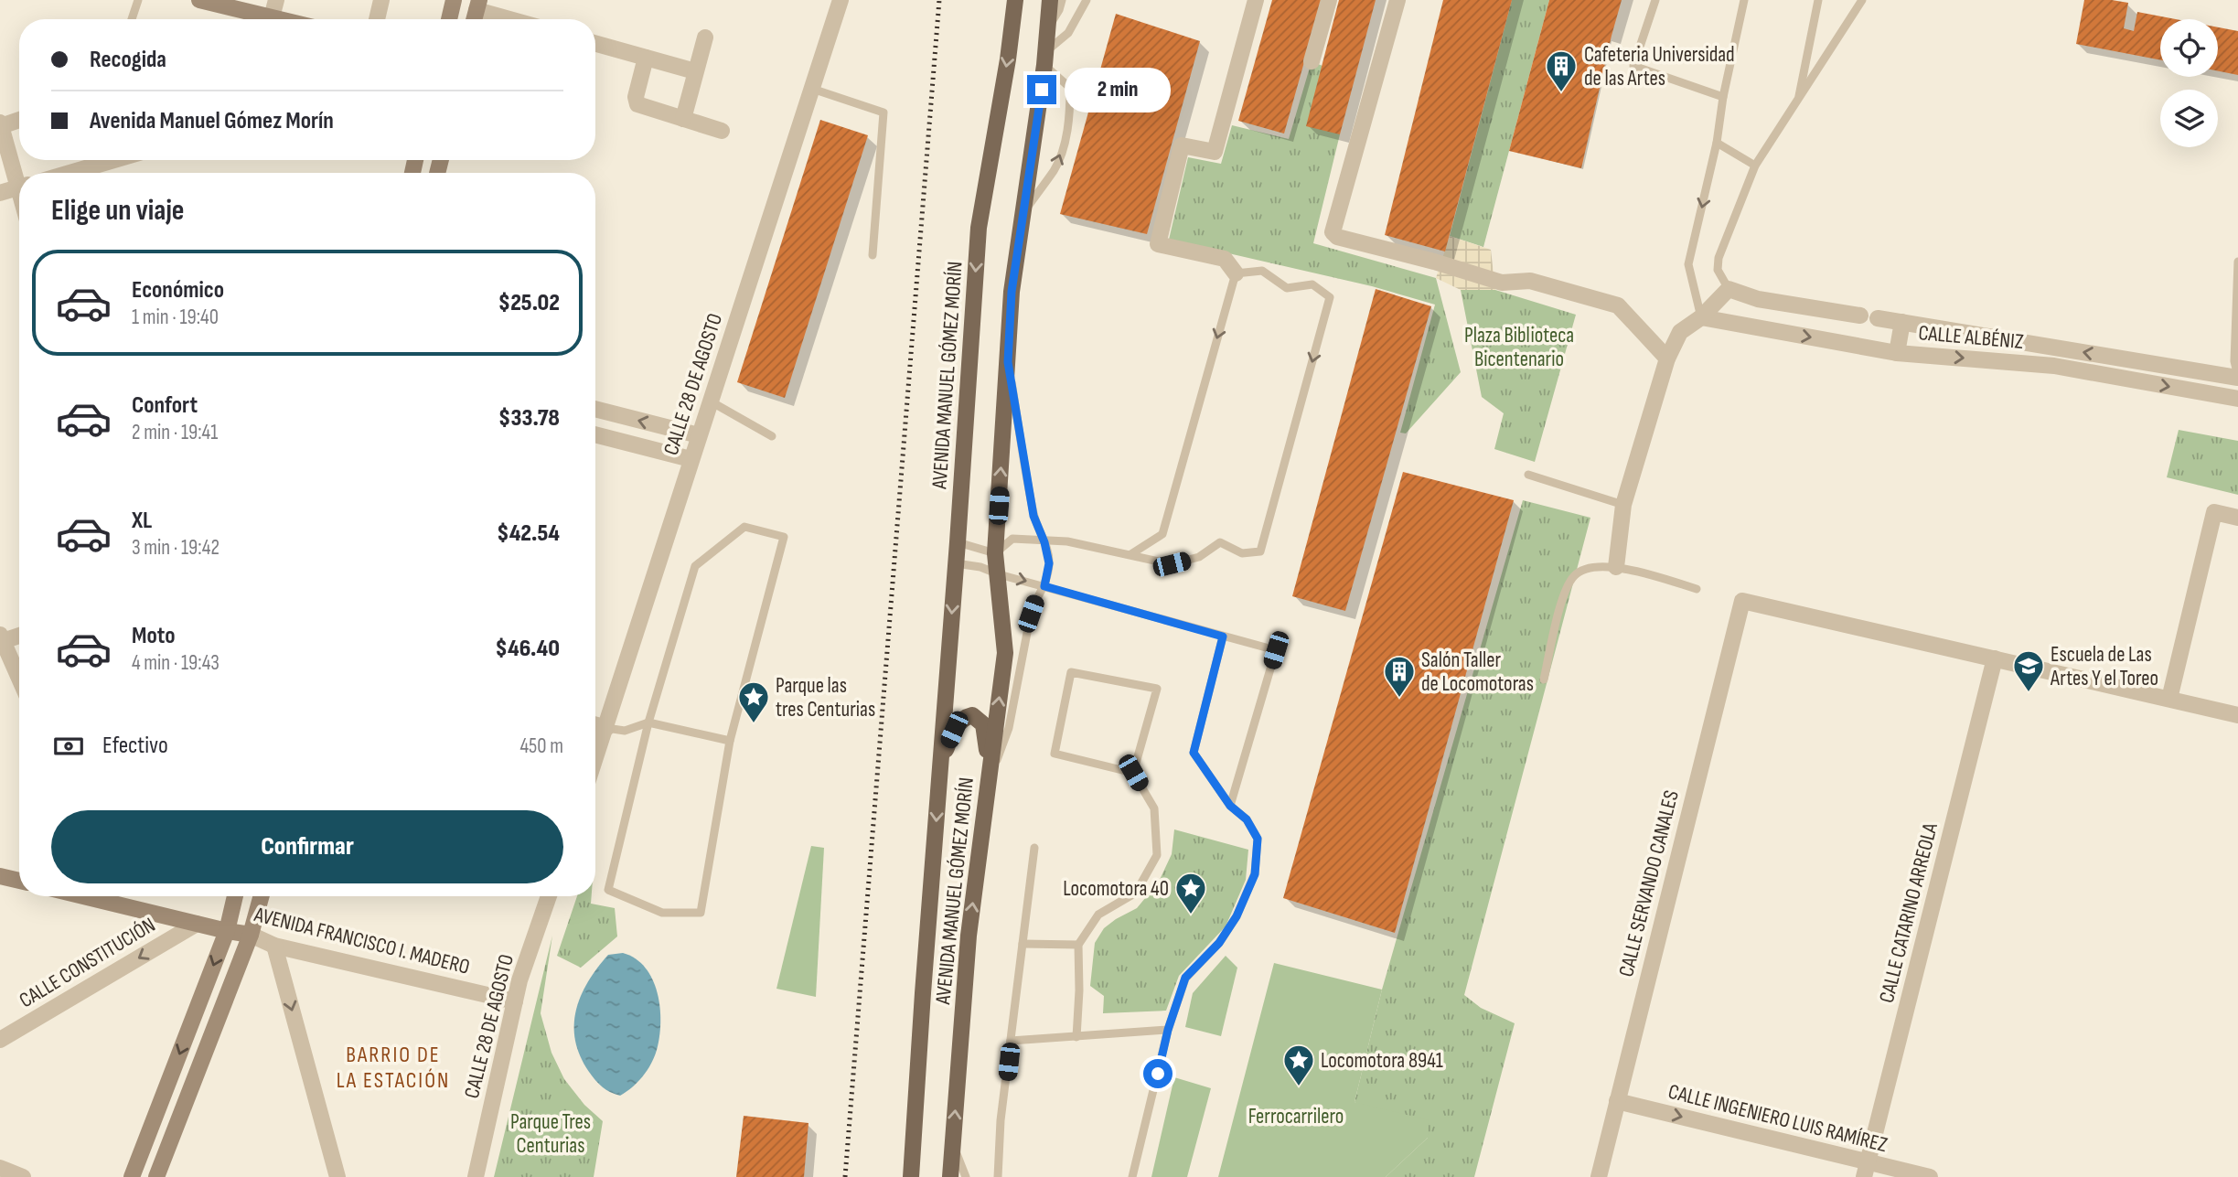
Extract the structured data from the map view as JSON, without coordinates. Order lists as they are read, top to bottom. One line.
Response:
{"streets":{"main road":["AVENIDA MANUEL GÓMEZ MORÍN","AVENIDA FRANCISCO I. MADERO"],"street":["CALLE ALBÉNIZ","CALLE 28 DE AGOSTO","CALLE SERVANDO CANALES","CALLE CATARINO ARREOLA","CALLE CONSTITUCIÓN","CALLE INGENIERO LUIS RAMÍREZ"]},"crossings":[["CALLE 28 DE AGOSTO","AVENIDA FRANCISCO I. MADERO"],["CALLE SERVANDO CANALES","CALLE CATARINO ARREOLA"],["CALLE SERVANDO CANALES","CALLE INGENIERO LUIS RAMÍREZ"],["CALLE CATARINO ARREOLA","CALLE INGENIERO LUIS RAMÍREZ"],["AVENIDA FRANCISCO I. MADERO","CALLE CONSTITUCIÓN"]],"one_way":["CALLE CONSTITUCIÓN","CALLE INGENIERO LUIS RAMÍREZ"],"districts":["BARRIO DE LA ESTACIÓN"],"parks":["Plaza Biblioteca Bicentenario","Ferrocarrilero","Parque Tres Centurias"],"places":{"building":["Cafeteria Universidad de las Artes","Salón Taller de Locomotoras"],"school or university":["Escuela de Las Artes Y el Toreo"],"place":["Parque las tres Centurias","Locomotora 40","Locomotora 8941"]},"page":{"banner":["Recogida","Avenida Manuel Gómez Morín"],"bubble":"2 min","heading":"Elige un viaje","list":[{"name":"Económico","note":"1 min · 19:40","value":"$25.02"},{"name":"Confort","note":"2 min · 19:41","value":"$33.78"},{"name":"XL","note":"3 min · 19:42","value":"$42.54"},{"name":"Moto","note":"4 min · 19:43","value":"$46.40"}],"pay":["Efectivo","450 m"],"buttons":"Confirmar"}}
